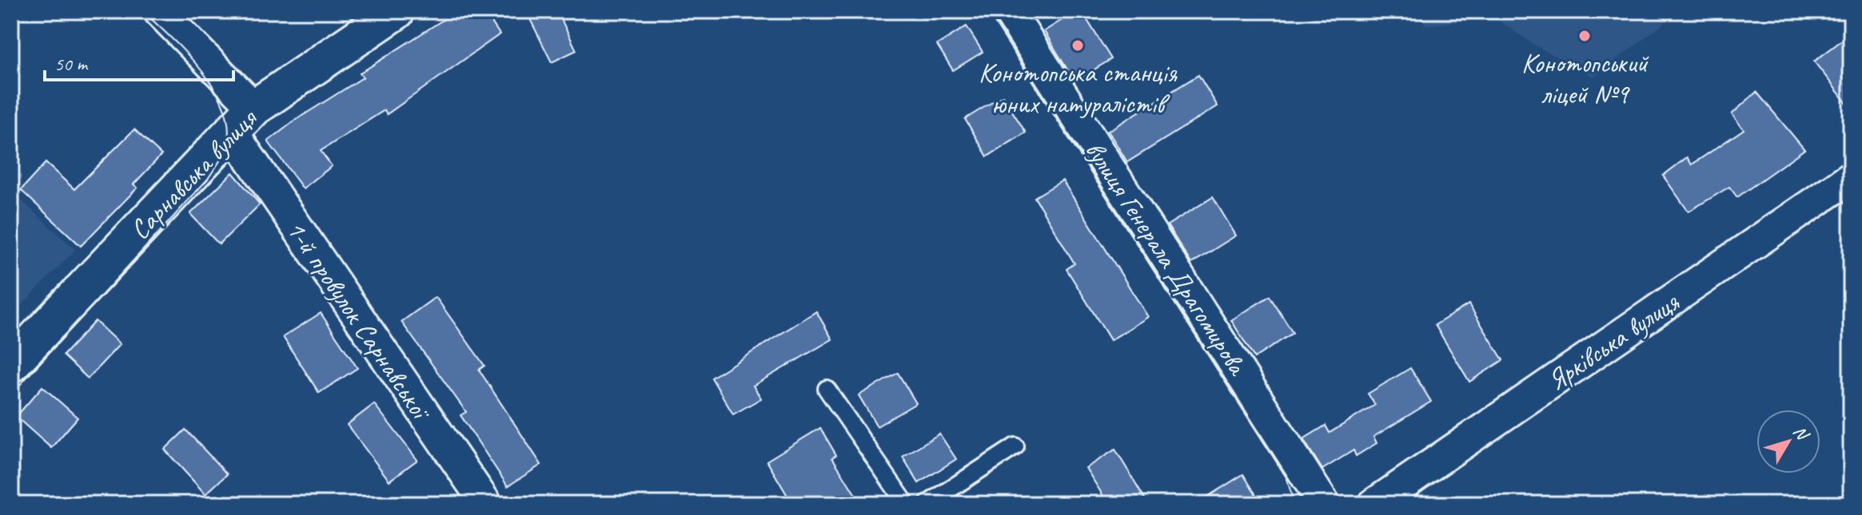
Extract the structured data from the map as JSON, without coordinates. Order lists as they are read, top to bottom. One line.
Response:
{"streets":{"street":["Сарнавська вулиця","вулиця Генерала Драгомирова","1-й провулок Сарнавської","Ярківська вулиця"]},"crossings":[["Сарнавська вулиця","1-й провулок Сарнавської"]],"places":["Конотопський ліцей №9","Конотопська станція юних натуралістів"],"scale_bar":"50 m","north":"top right"}
